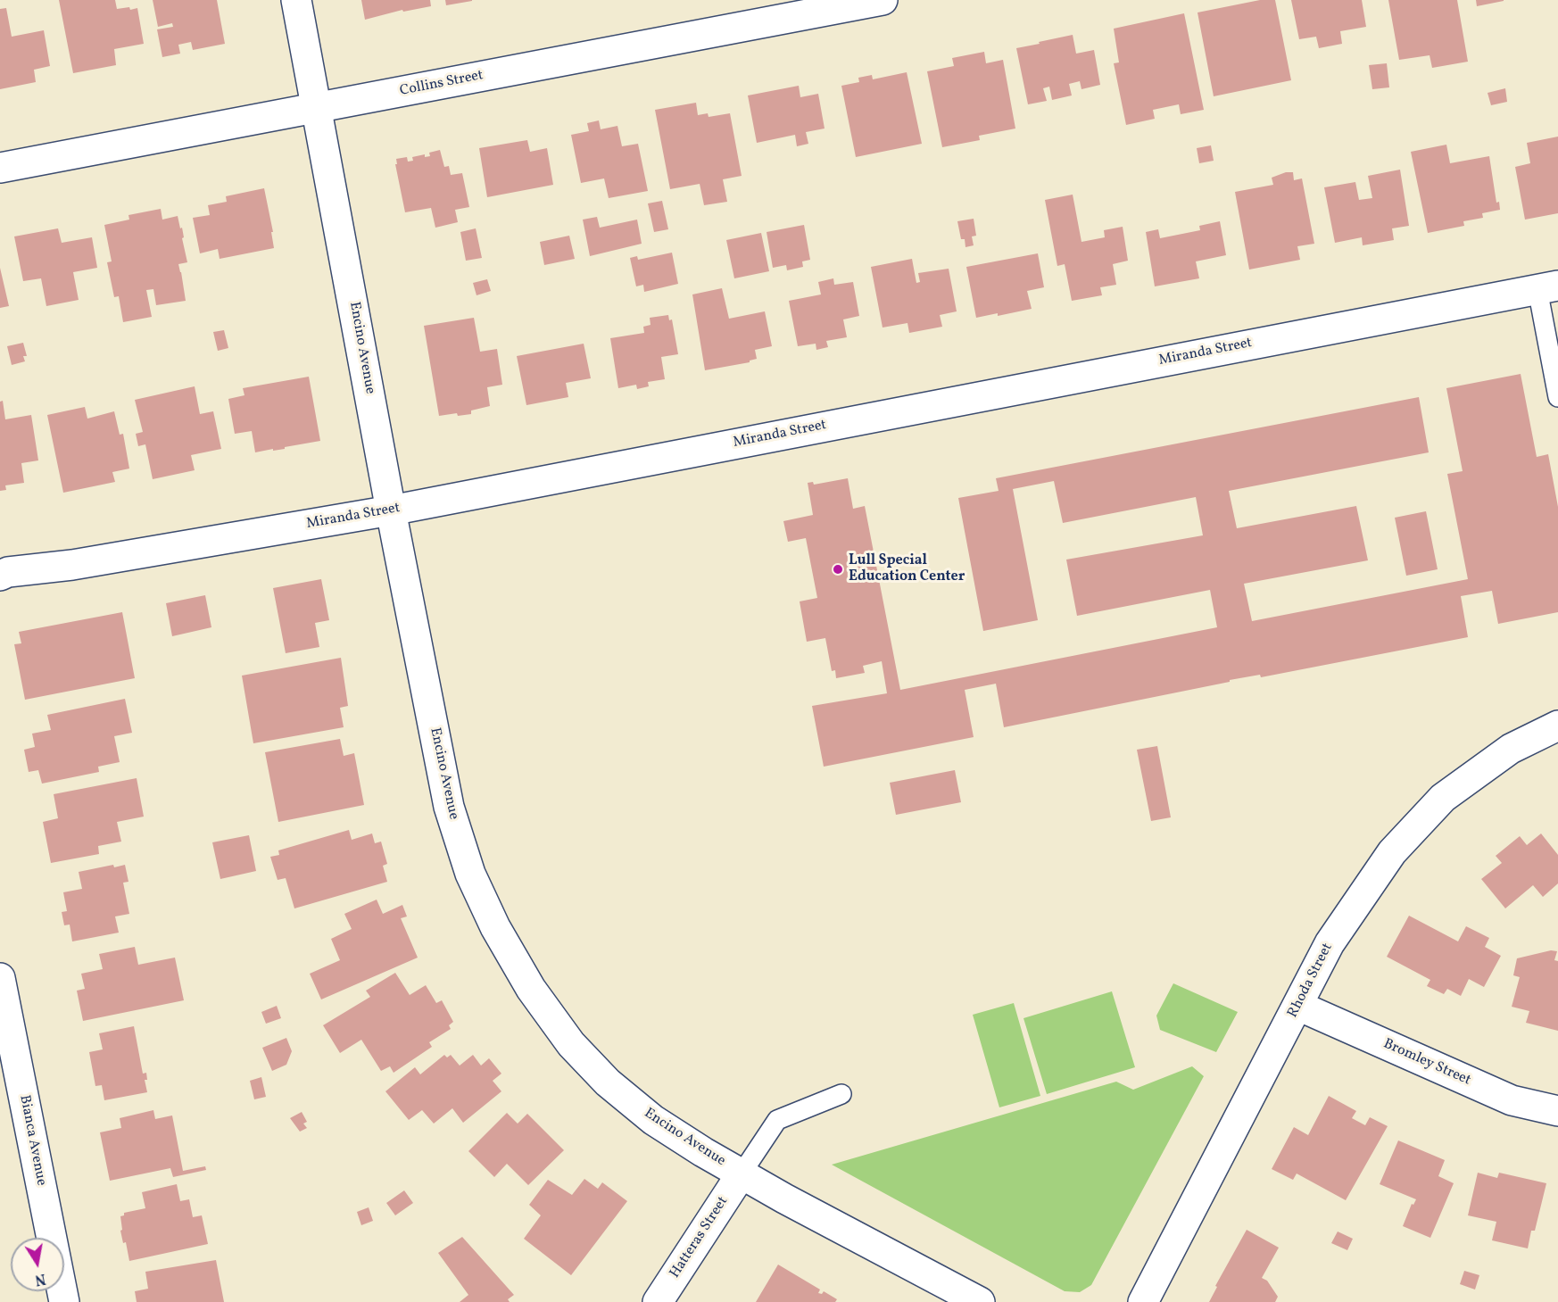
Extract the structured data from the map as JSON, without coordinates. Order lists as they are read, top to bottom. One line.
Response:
{"streets":{"street":["Collins Street","Encino Avenue","Miranda Street","Rhoda Street","Bromley Street","Bianca Avenue","Hatteras Street"]},"crossings":[["Collins Street","Encino Avenue"],["Encino Avenue","Miranda Street"],["Encino Avenue","Hatteras Street"],["Rhoda Street","Bromley Street"]],"places":["Lull Special Education Center"],"north":"bottom"}
